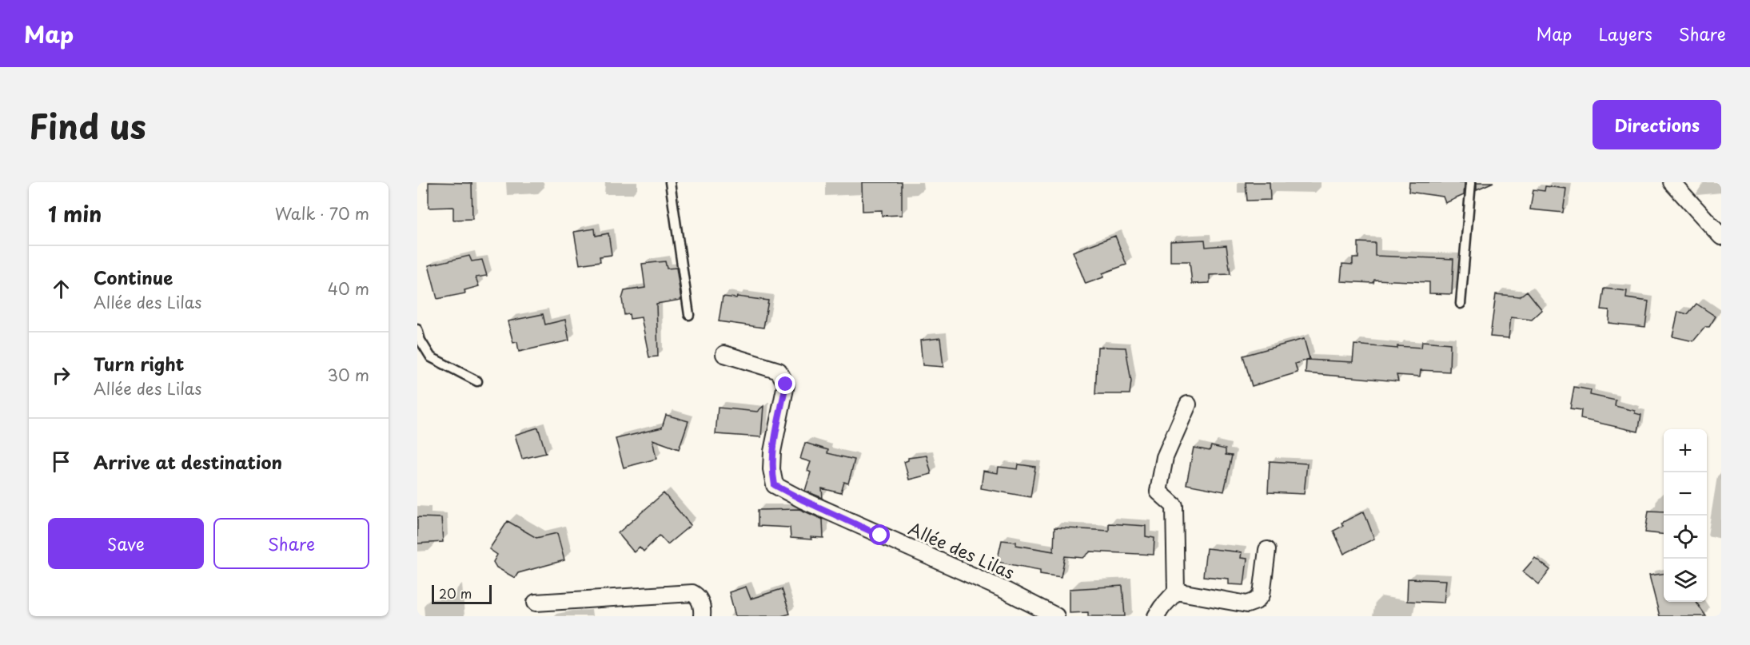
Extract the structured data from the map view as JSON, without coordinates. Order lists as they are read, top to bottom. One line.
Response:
{"streets":{"street":["Allée des Lilas"]},"scale_bar":"20 m","page":{"header":"Map","nav":["Map","Layers","Share"],"title":"Find us","buttons":["Directions",["Save","Share"]],"heading":["1 min","Walk · 70 m"],"list":[["Continue","Allée des Lilas","40 m"],["Turn right","Allée des Lilas","30 m"],"Arrive at destination"],"map_buttons":["+","−"],"scale":"20 m"}}
